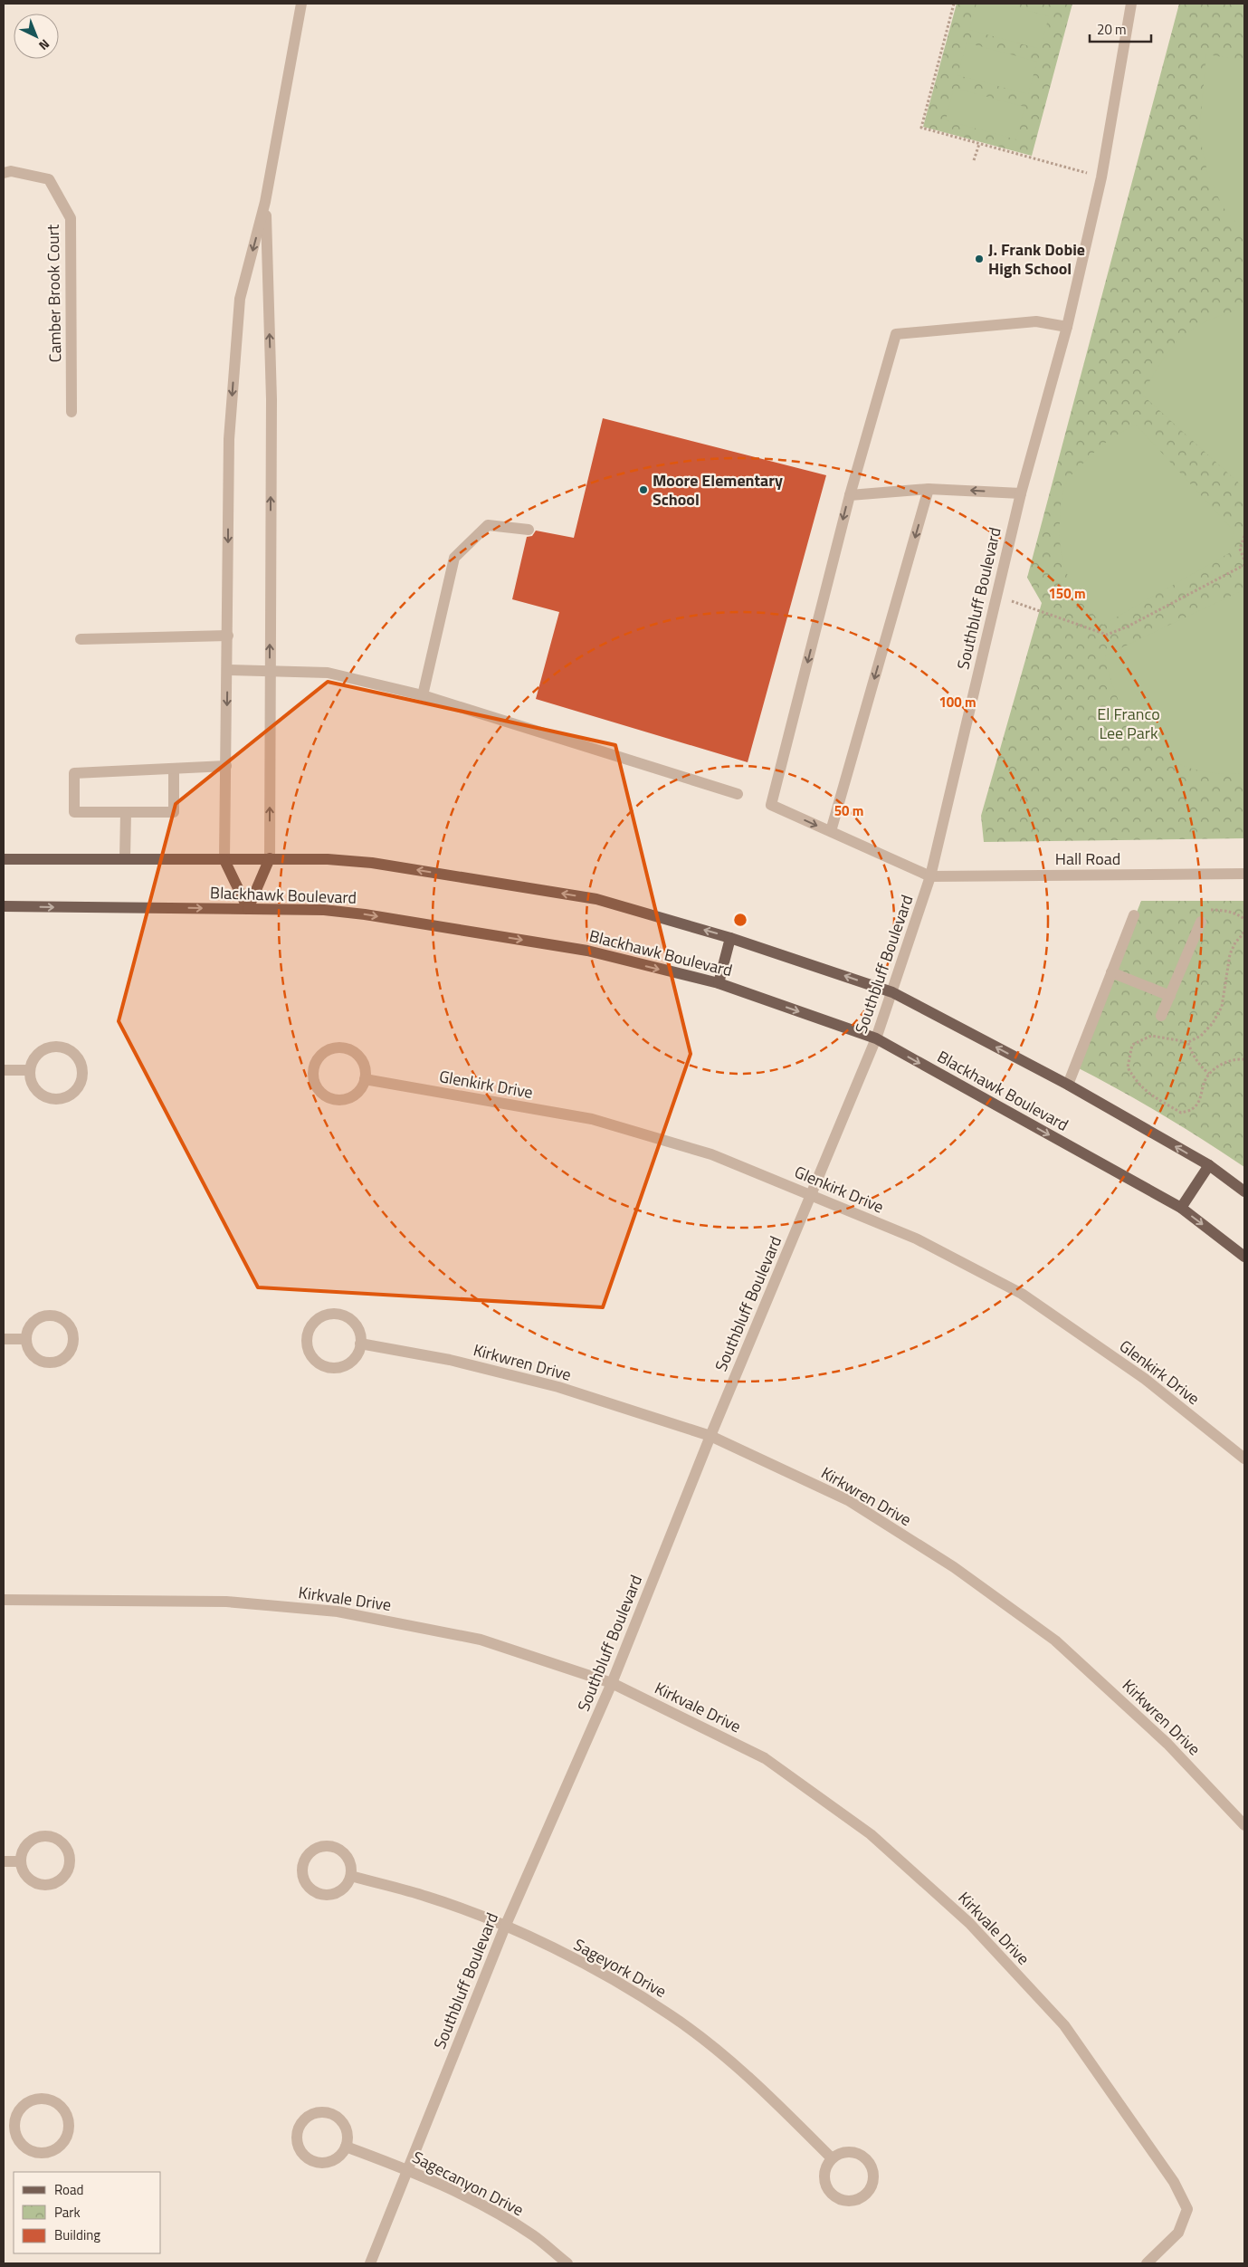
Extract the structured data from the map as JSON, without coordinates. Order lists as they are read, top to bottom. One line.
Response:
{"streets":{"main road":["Blackhawk Boulevard"],"street":["Camber Brook Court","Southbluff Boulevard","Hall Road","Glenkirk Drive","Kirkwren Drive","Kirkvale Drive","Sageyork Drive","Sagecanyon Drive"]},"crossings":[["Southbluff Boulevard","Hall Road"],["Southbluff Boulevard","Blackhawk Boulevard"],["Southbluff Boulevard","Glenkirk Drive"],["Southbluff Boulevard","Kirkwren Drive"],["Southbluff Boulevard","Kirkvale Drive"],["Southbluff Boulevard","Sageyork Drive"],["Southbluff Boulevard","Sagecanyon Drive"]],"parks":["El Franco Lee Park"],"places":["J. Frank Dobie High School","Moore Elementary School"],"legend":["Road","Park","Building"],"scale_bar":"20 m","north":"bottom right","rings":["150 m","100 m","50 m"]}
